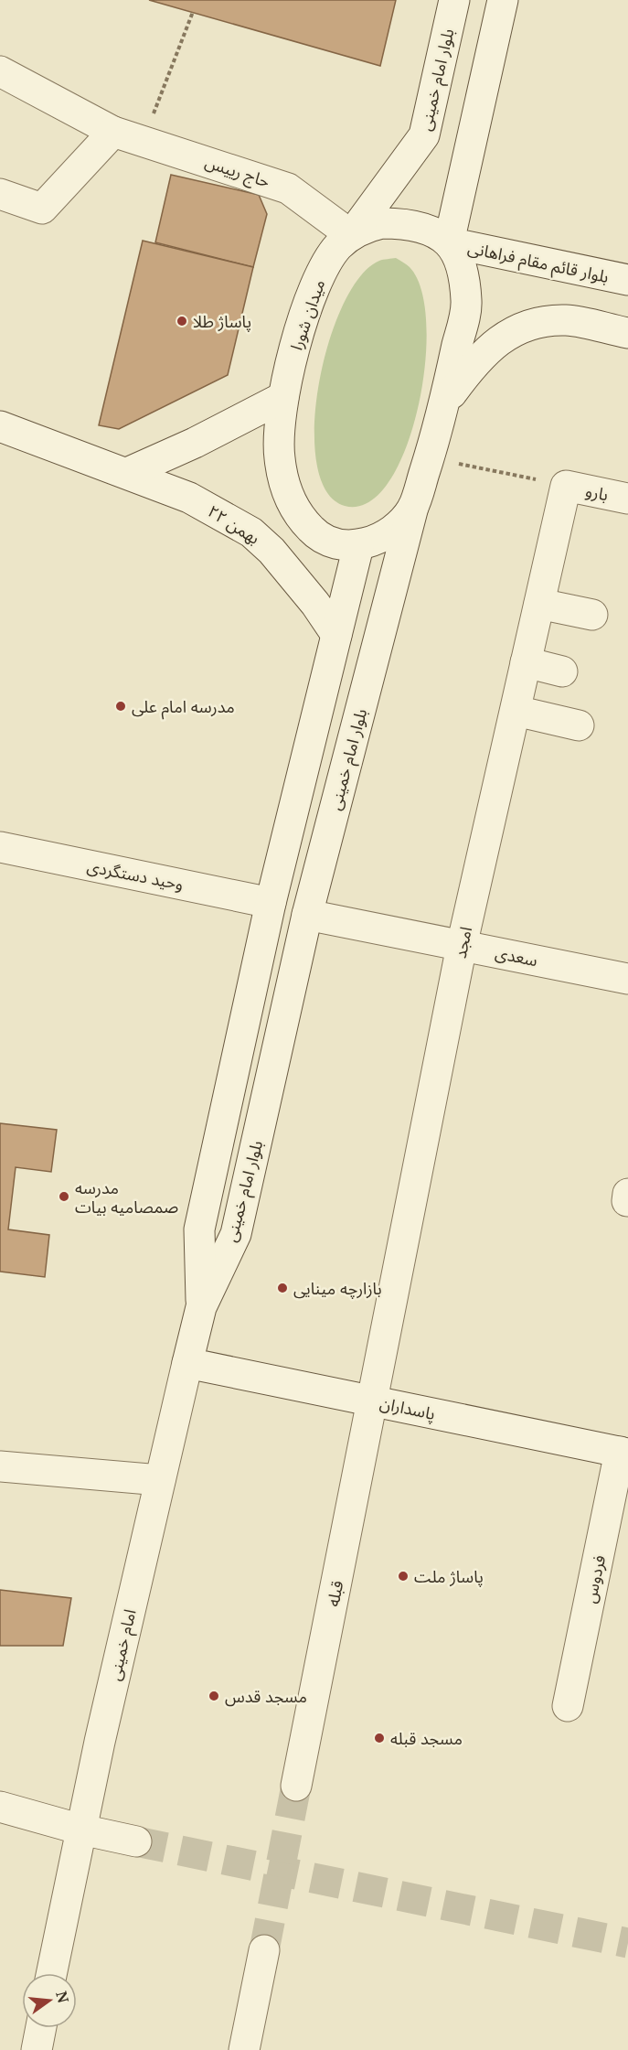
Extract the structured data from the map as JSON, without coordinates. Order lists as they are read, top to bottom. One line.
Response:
{"streets":{"street":["بلوار امام خمینی","حاج رییس","بلوار قائم مقام فراهانی","میدان شورا","بارو","۲۲ بهمن","وحید دستگردی","امجد","سعدی","پاسداران","فردوس","قبله","امام خمینی"]},"crossings":[["بلوار امام خمینی","حاج رییس"],["بلوار امام خمینی","میدان شورا"],["بلوار امام خمینی","۲۲ بهمن"],["بلوار امام خمینی","وحید دستگردی"],["بلوار امام خمینی","سعدی"],["بلوار امام خمینی","امام خمینی"],["حاج رییس","میدان شورا"],["بلوار قائم مقام فراهانی","میدان شورا"],["بارو","امجد"],["امجد","سعدی"],["امجد","پاسداران"],["امجد","قبله"],["پاسداران","فردوس"],["پاسداران","قبله"],["پاسداران","امام خمینی"]],"places":["پاساژ طلا","مدرسه امام علی","مدرسه صمصامیه بیات","بازارچه مینایی","پاساژ ملت","مسجد قدس","مسجد قبله"],"north":"right"}
